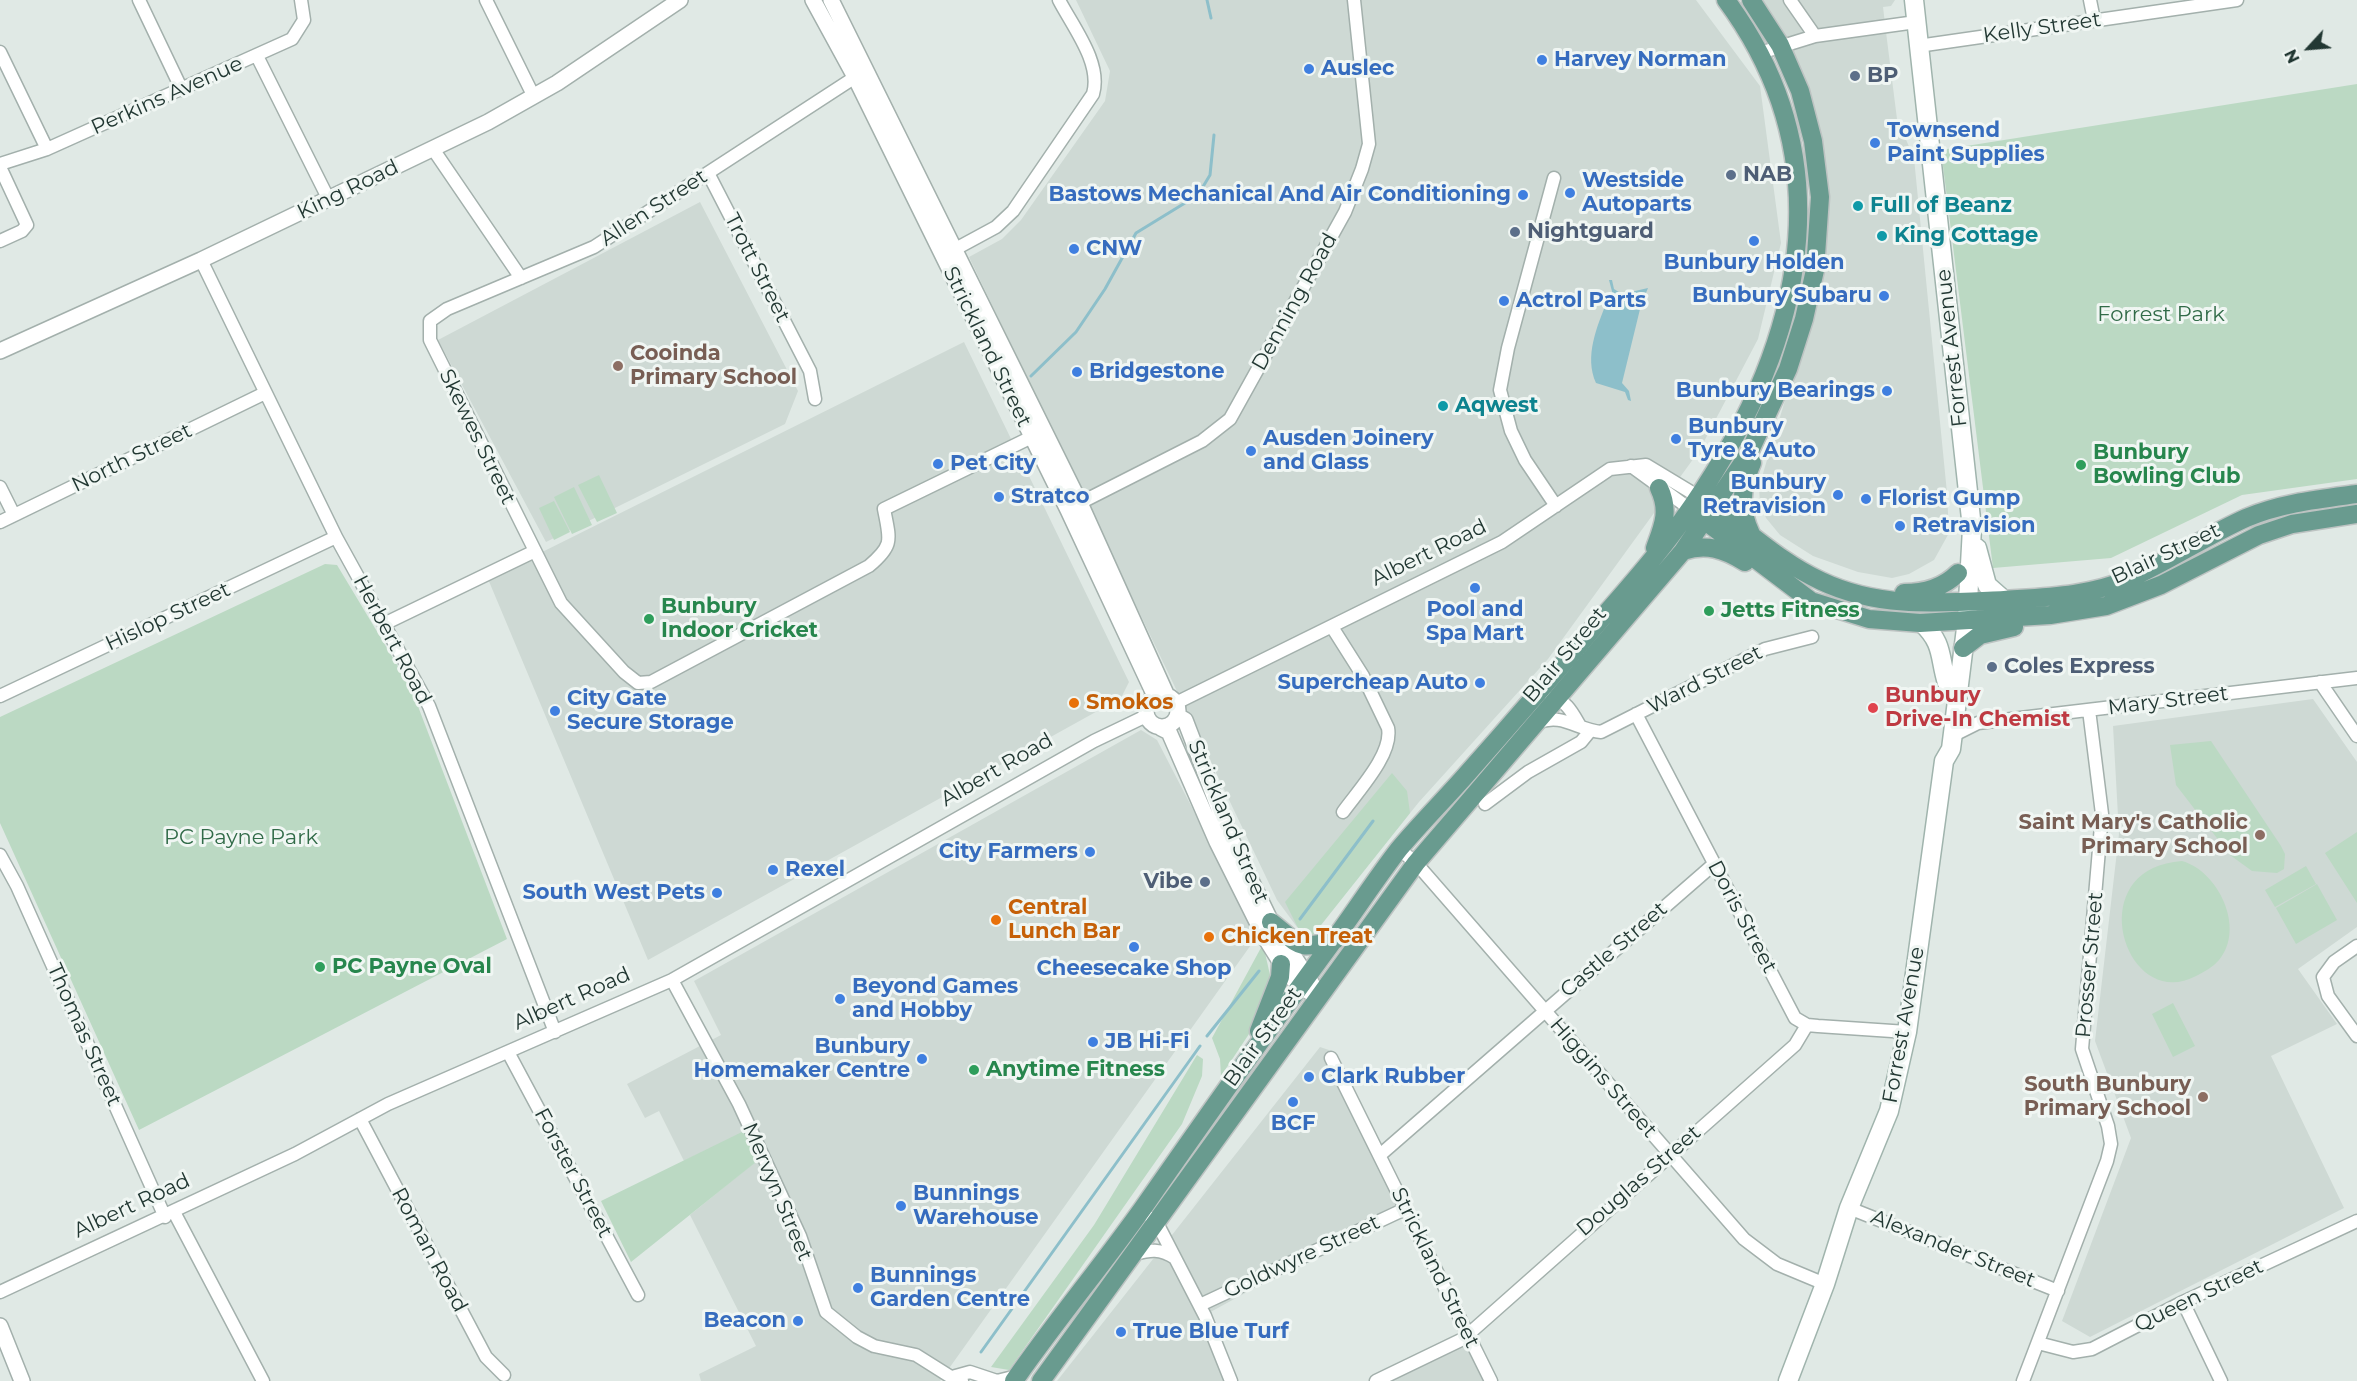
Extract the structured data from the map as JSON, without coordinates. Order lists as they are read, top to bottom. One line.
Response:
{"streets":{"main road":["Forrest Avenue","Albert Road","Blair Street"],"street":["Kelly Street","Perkins Avenue","King Road","Allen Street","Trott Street","Denning Road","Strickland Street","Skewes Street","North Street","Hislop Street","Herbert Road","Ward Street","Mary Street","Doris Street","Castle Street","Prosser Street","Thomas Street","Higgins Street","Forster Street","Douglas Street","Mervyn Street","Alexander Street","Roman Road","Goldwyre Street","Queen Street"]},"crossings":[["Kelly Street","Forrest Avenue"],["King Road","Herbert Road"],["Allen Street","Trott Street"],["Allen Street","Strickland Street"],["Allen Street","Skewes Street"],["Denning Road","Strickland Street"],["Strickland Street","Skewes Street"],["Strickland Street","Albert Road"],["Strickland Street","Blair Street"],["Strickland Street","Castle Street"],["Strickland Street","Douglas Street"],["Strickland Street","Goldwyre Street"],["Forrest Avenue","Blair Street"],["Forrest Avenue","Mary Street"],["Forrest Avenue","Higgins Street"],["Forrest Avenue","Alexander Street"],["North Street","Herbert Road"],["Albert Road","Blair Street"],["Albert Road","Herbert Road"],["Albert Road","Thomas Street"],["Albert Road","Forster Street"],["Albert Road","Mervyn Street"],["Albert Road","Roman Road"],["Blair Street","Higgins Street"],["Blair Street","Mervyn Street"],["Hislop Street","Herbert Road"],["Ward Street","Doris Street"],["Mary Street","Prosser Street"],["Doris Street","Castle Street"],["Doris Street","Douglas Street"],["Castle Street","Higgins Street"],["Prosser Street","Alexander Street"],["Prosser Street","Queen Street"],["Higgins Street","Douglas Street"]],"parks":["Forrest Park","PC Payne Park"],"places":["Harvey Norman","Auslec","BP","Townsend Paint Supplies","NAB","Westside Autoparts","Bastows Mechanical And Air Conditioning","Full of Beanz","Nightguard","King Cottage","Bunbury Holden","CNW","Bunbury Subaru","Actrol Parts","Cooinda Primary School","Bridgestone","Bunbury Bearings","Aqwest","Bunbury Tyre & Auto","Ausden Joinery and Glass","Pet City","Bunbury Bowling Club","Bunbury Retravision","Stratco","Florist Gump","Retravision","Pool and Spa Mart","Jetts Fitness","Bunbury Indoor Cricket","Coles Express","Supercheap Auto","Smokos","Bunbury Drive-In Chemist","City Gate Secure Storage","Saint Mary's Catholic Primary School","City Farmers","Rexel","Vibe","South West Pets","Central Lunch Bar","Chicken Treat","Cheesecake Shop","PC Payne Oval","Beyond Games and Hobby","JB Hi-Fi","Bunbury Homemaker Centre","Anytime Fitness","Clark Rubber","South Bunbury Primary School","BCF","Bunnings Warehouse","Bunnings Garden Centre","Beacon","True Blue Turf"],"north":"bottom left"}
